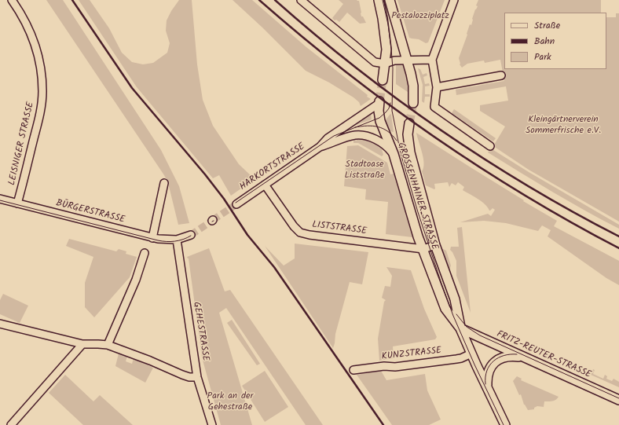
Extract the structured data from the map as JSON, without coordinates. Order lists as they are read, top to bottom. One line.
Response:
{"streets":{"main road":["GROSSENHAINER STRASSE","FRITZ-REUTER-STRASSE"],"street":["LEISNIGER STRASSE","HARKORTSTRASSE","BÜRGERSTRASSE","LISTSTRASSE","GEHESTRASSE","KUNZSTRASSE"]},"crossings":[["LEISNIGER STRASSE","BÜRGERSTRASSE"],["HARKORTSTRASSE","LISTSTRASSE"],["GROSSENHAINER STRASSE","LISTSTRASSE"],["GROSSENHAINER STRASSE","KUNZSTRASSE"],["GROSSENHAINER STRASSE","FRITZ-REUTER-STRASSE"],["BÜRGERSTRASSE","GEHESTRASSE"]],"parks":["Pestalozziplatz","Kleingärtnerverein Sommerfrische e.V.","Stadtoase Liststraße","Park an der Gehestraße"],"legend":["Straße","Bahn","Park"]}
